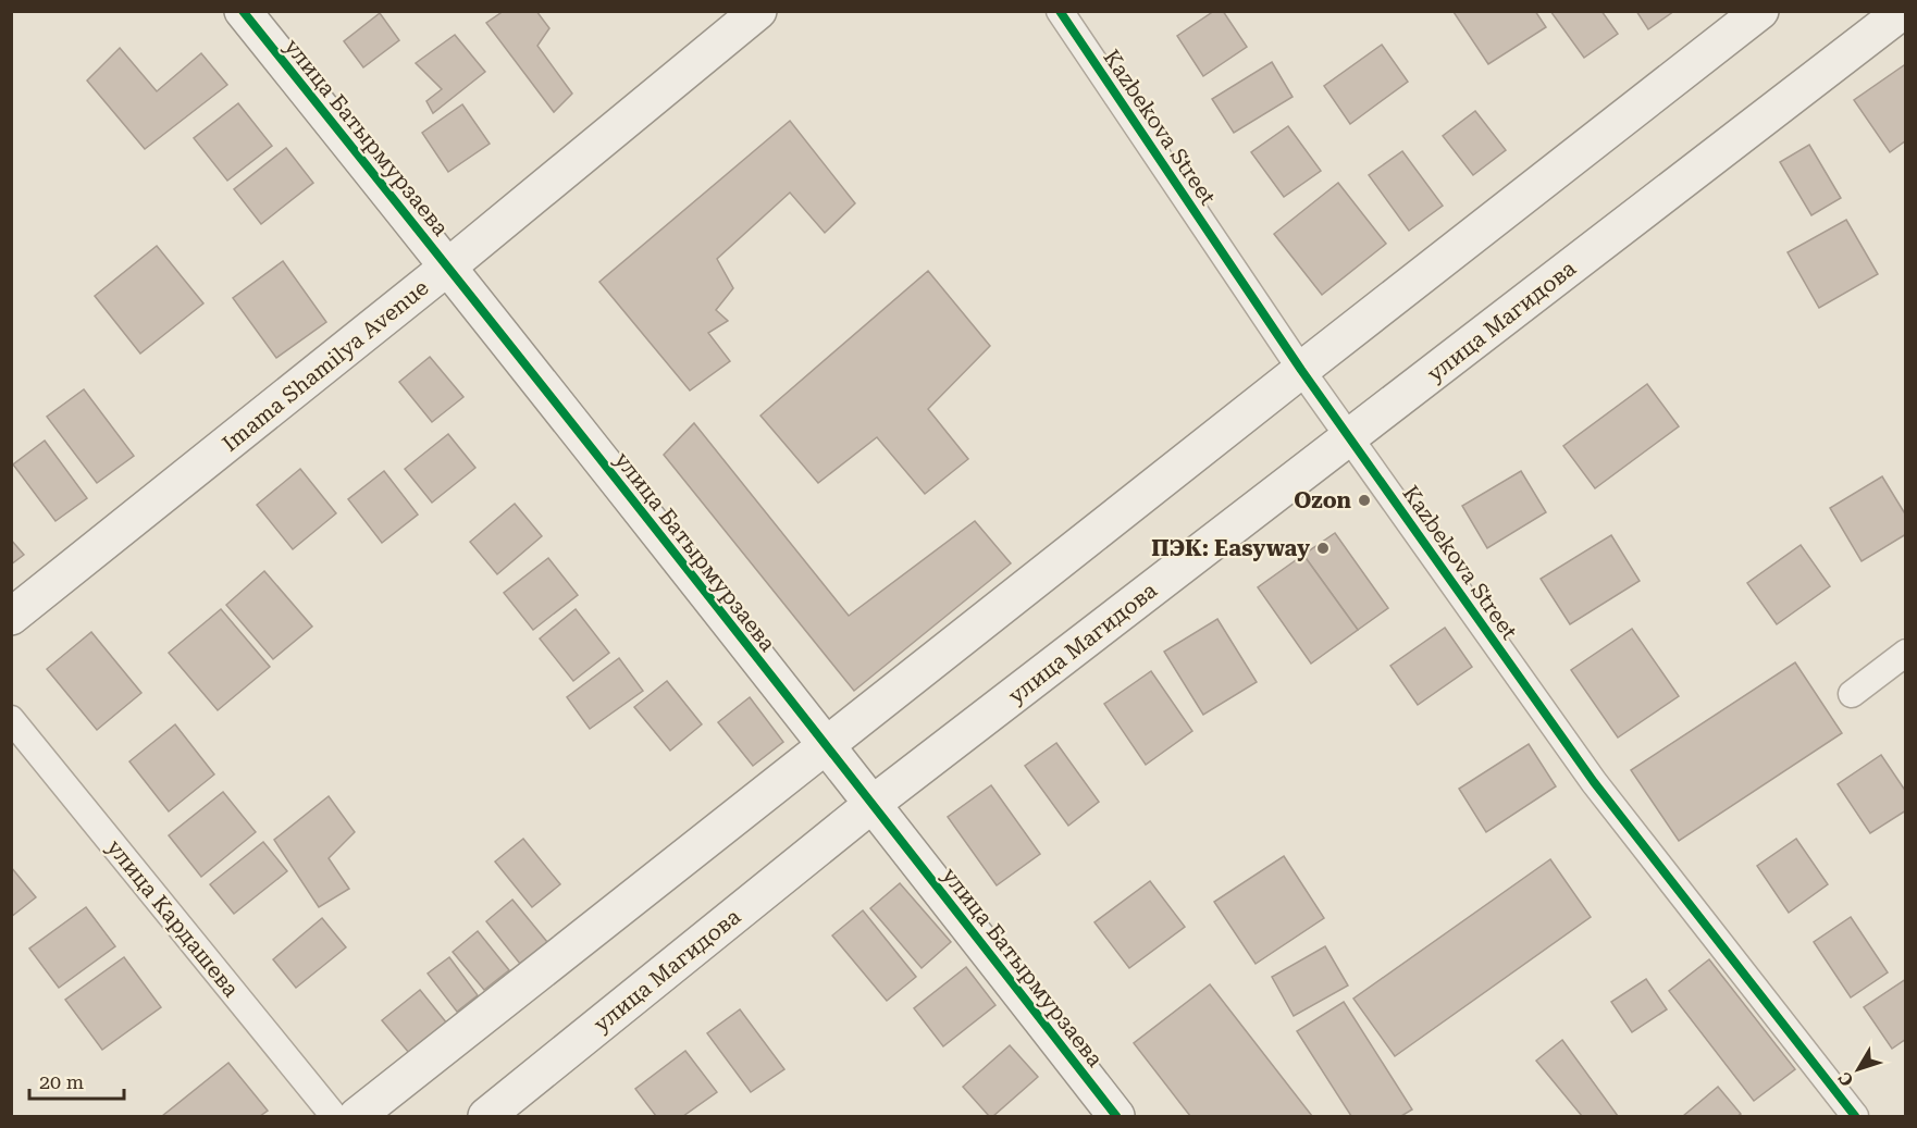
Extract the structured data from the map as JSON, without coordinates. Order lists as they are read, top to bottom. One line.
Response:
{"streets":{"main road":["улица Батырмурзаева","улица Магидова","Imama Shamilya Avenue"],"street":["Kazbekova Street","улица Кардашева"]},"crossings":[["Kazbekova Street","улица Магидова"],["улица Батырмурзаева","улица Магидова"],["улица Батырмурзаева","Imama Shamilya Avenue"]],"places":["Ozon","ПЭК: Easyway"],"scale_bar":"20 m","north":"bottom left"}
